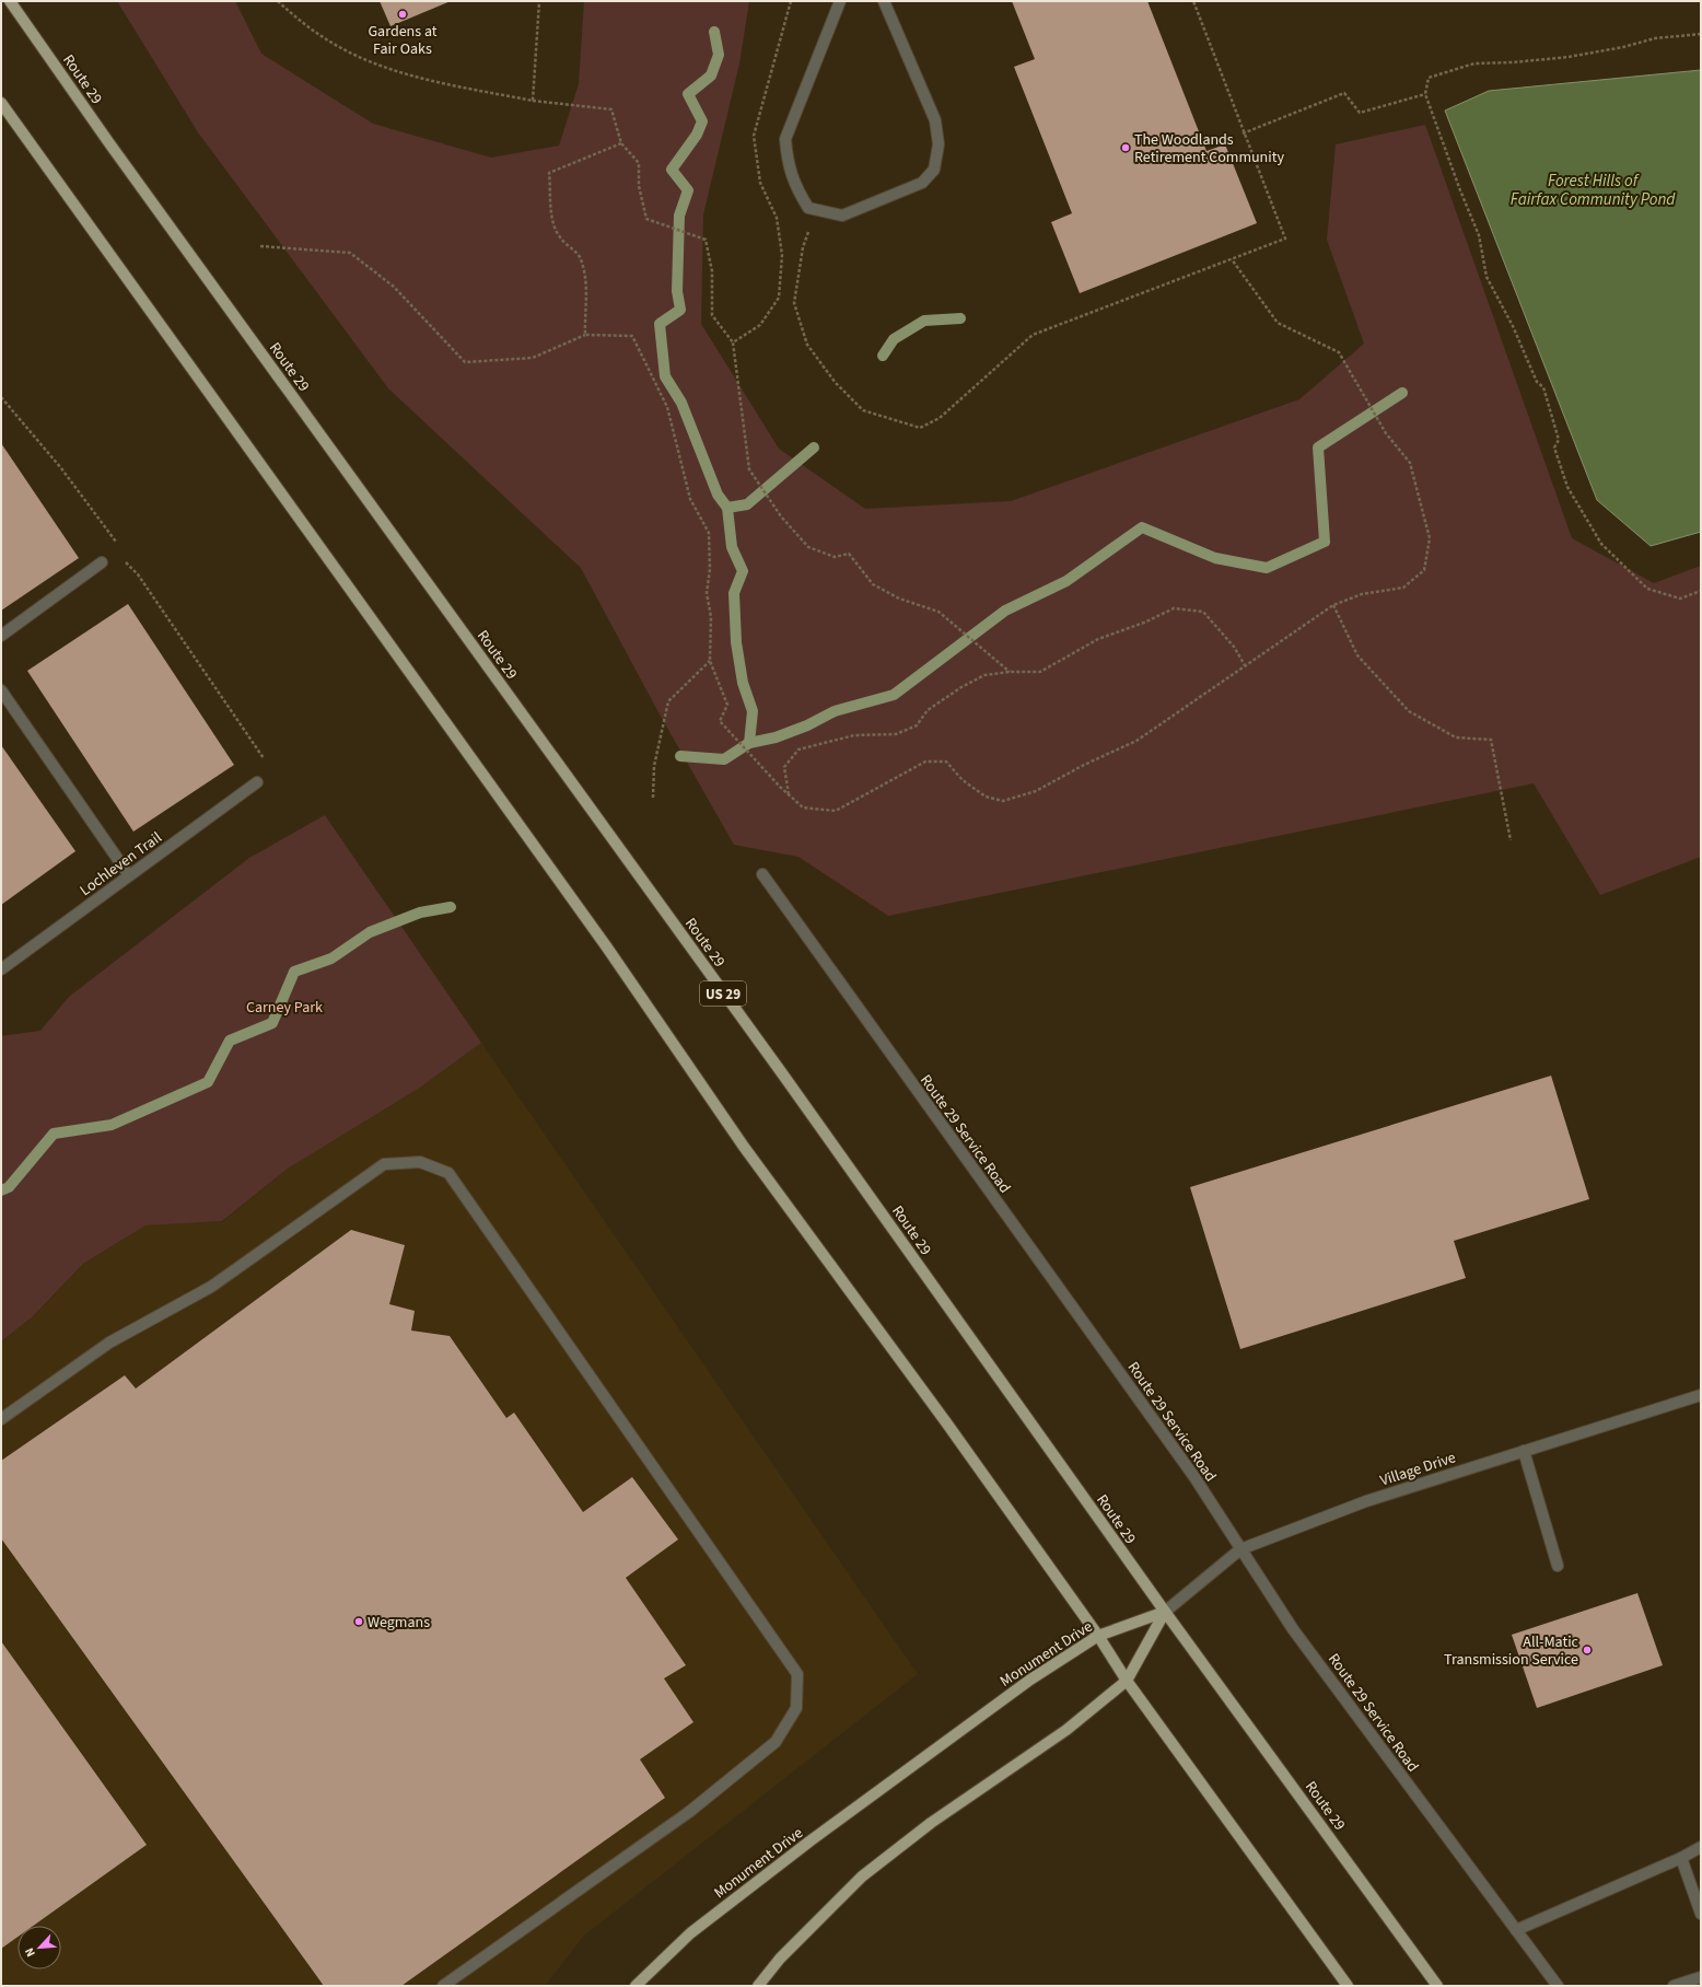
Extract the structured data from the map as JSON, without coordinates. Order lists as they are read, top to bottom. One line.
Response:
{"streets":{"main road":["Route 29","US 29","Monument Drive"],"street":["Lochleven Trail","Route 29 Service Road","Village Drive"]},"crossings":[["Route 29","Village Drive"],["Route 29","Monument Drive"],["Route 29 Service Road","Village Drive"],["Village Drive","Monument Drive"]],"water":["Forest Hills of Fairfax Community Pond"],"parks":["Carney Park"],"places":["Gardens at Fair Oaks","The Woodlands Retirement Community","Wegmans","All-Matic Transmission Service"],"north":"bottom left"}
